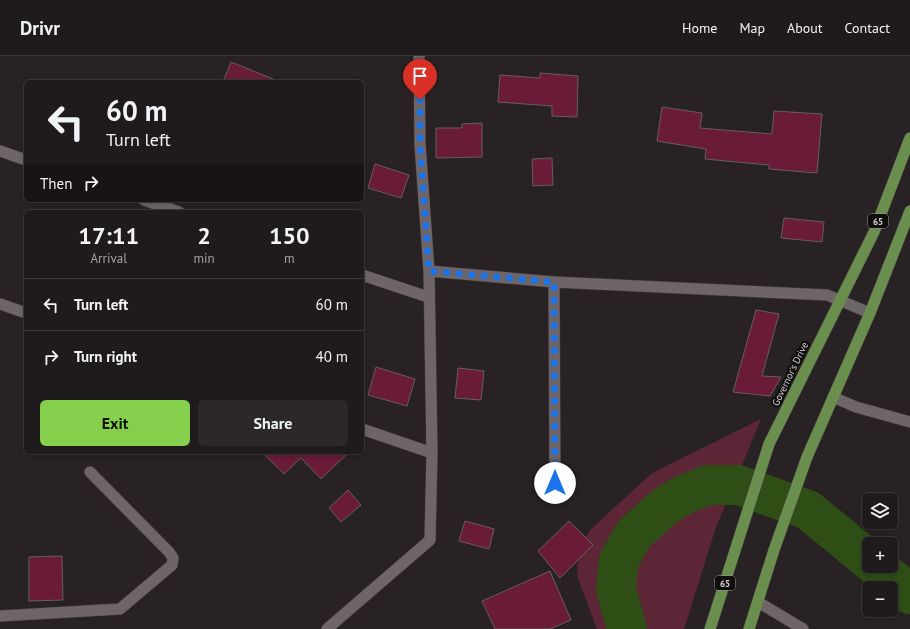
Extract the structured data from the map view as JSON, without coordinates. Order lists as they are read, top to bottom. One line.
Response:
{"streets":{"highway":["65","Governor's Drive"]},"page":{"header":"Drivr","nav":["Home","Map","About","Contact"],"turn":["60 m","Turn left"],"then":"Then","eta":["17:11","Arrival","2","min","150","m"],"list":[{"name":"Turn left","value":"60 m"},{"name":"Turn right","value":"40 m"}],"buttons":["Exit","Share"],"map_buttons":["+","−"]}}
